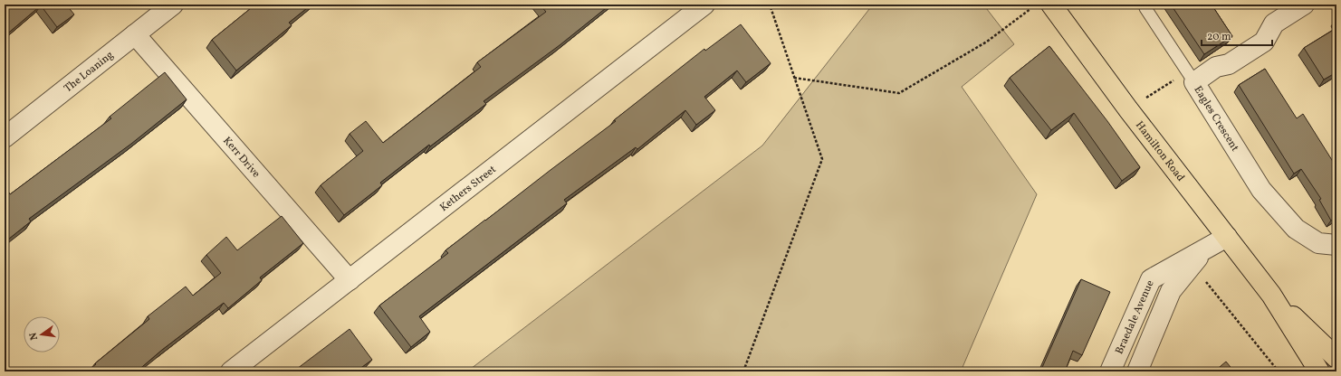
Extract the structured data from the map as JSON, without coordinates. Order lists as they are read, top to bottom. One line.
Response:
{"streets":{"main road":["Hamilton Road"],"street":["The Loaning","Eagles Crescent","Kerr Drive","Kethers Street","Braedale Avenue"]},"crossings":[["The Loaning","Kerr Drive"],["Hamilton Road","Braedale Avenue"],["Kerr Drive","Kethers Street"]],"scale_bar":"20 m","north":"left"}
